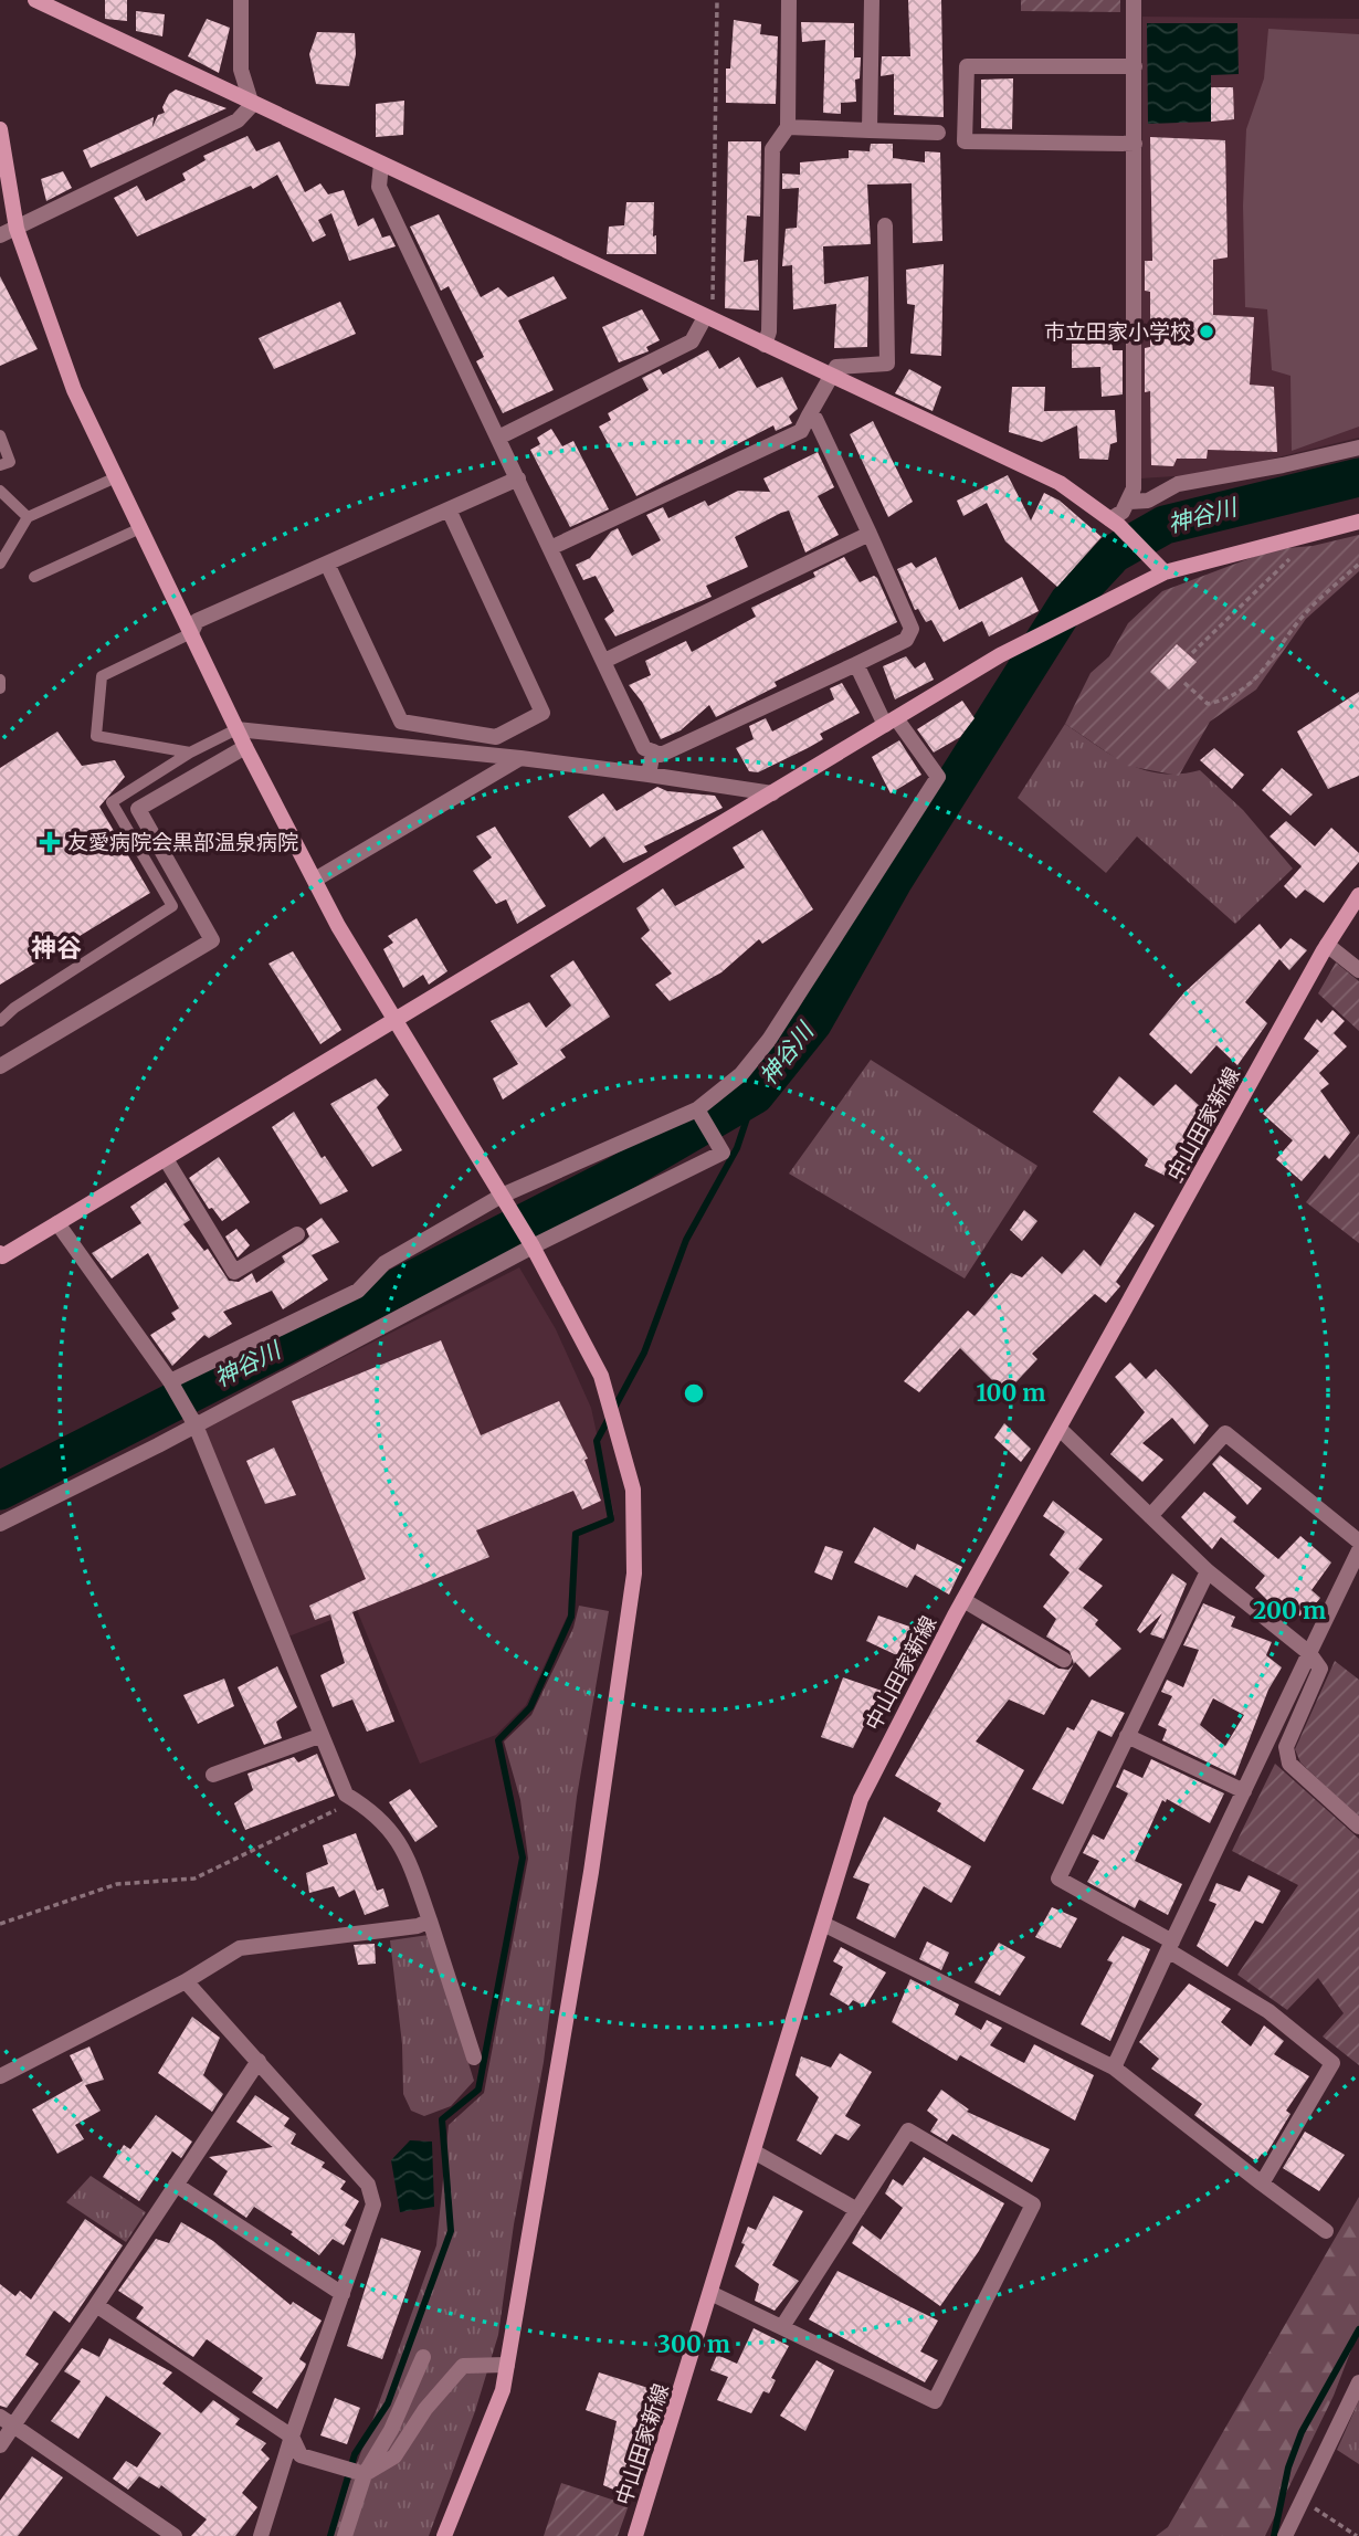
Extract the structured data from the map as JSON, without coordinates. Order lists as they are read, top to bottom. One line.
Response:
{"streets":{"street":["中山田家新線"]},"districts":["神谷"],"water":["神谷川"],"places":{"other":["市立田家小学校"],"health":["友愛病院会黒部温泉病院"]},"rings":["100 m","200 m","300 m"]}
